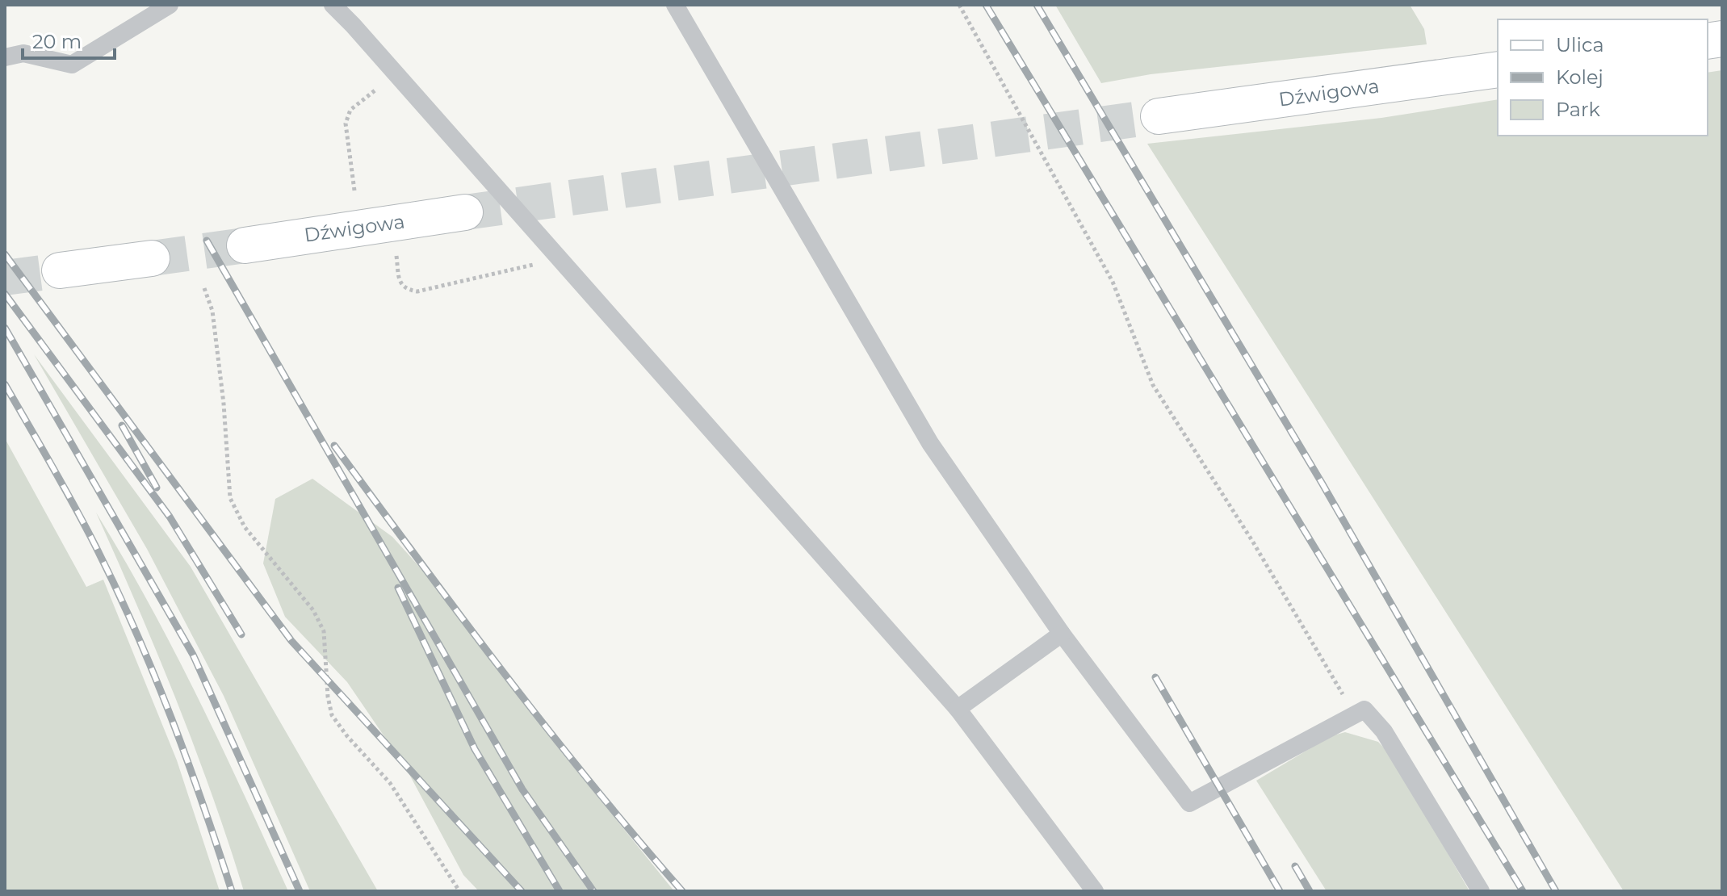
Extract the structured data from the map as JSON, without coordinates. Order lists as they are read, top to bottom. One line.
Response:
{"streets":{"main road":["Dźwigowa"]},"legend":["Ulica","Kolej","Park"],"scale_bar":"20 m"}
